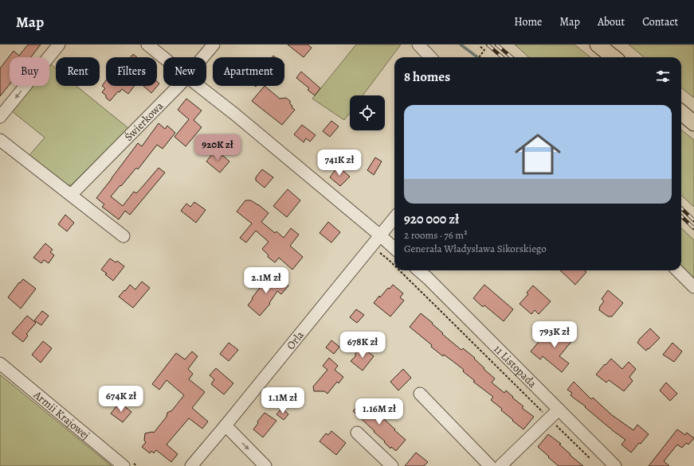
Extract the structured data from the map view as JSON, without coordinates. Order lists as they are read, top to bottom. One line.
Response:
{"streets":{"street":["Świerkowa","Orla","11 Listopada","Armii Krajowej"]},"page":{"header":"Map","nav":["Home","Map","About","Contact"],"chip":["Buy","Rent","Filters","New","Apartment"],"heading":"8 homes","list":[{"name":"920 000 zł","note":"2 rooms · 76 m² · Generała Władysława Sikorskiego"}],"price":["920K zł","741K zł","2.1M zł","793K zł","678K zł","674K zł","1.1M zł","1.16M zł"]}}
